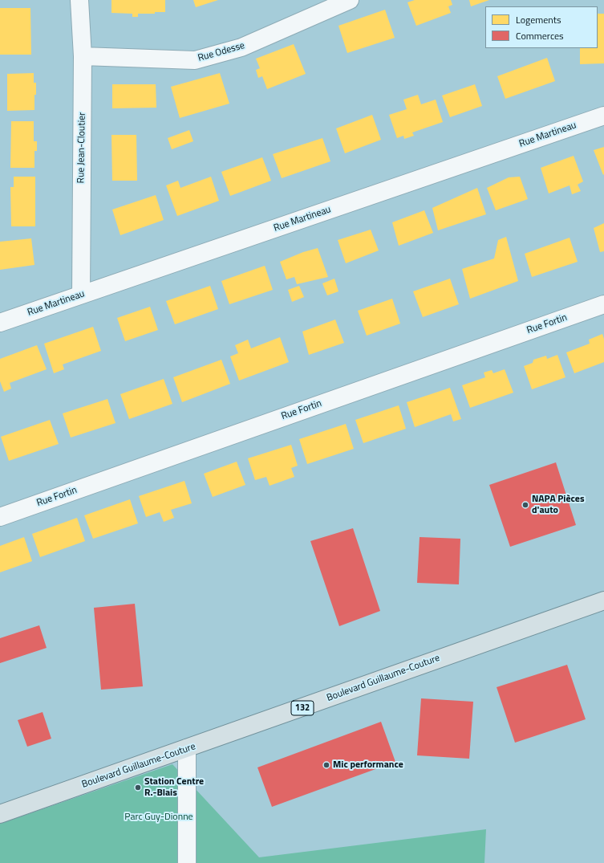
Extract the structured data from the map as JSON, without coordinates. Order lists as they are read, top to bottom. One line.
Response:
{"streets":{"main road":["Boulevard Guillaume-Couture","132"],"street":["Rue Odesse","Rue Martineau","Rue Jean-Cloutier","Rue Fortin"]},"crossings":[["Rue Odesse","Rue Jean-Cloutier"],["Rue Martineau","Rue Jean-Cloutier"]],"parks":["Parc Guy-Dionne"],"places":["NAPA Pièces d'auto","Mic performance","Station Centre R.-Blais"],"legend":["Logements","Commerces"]}
